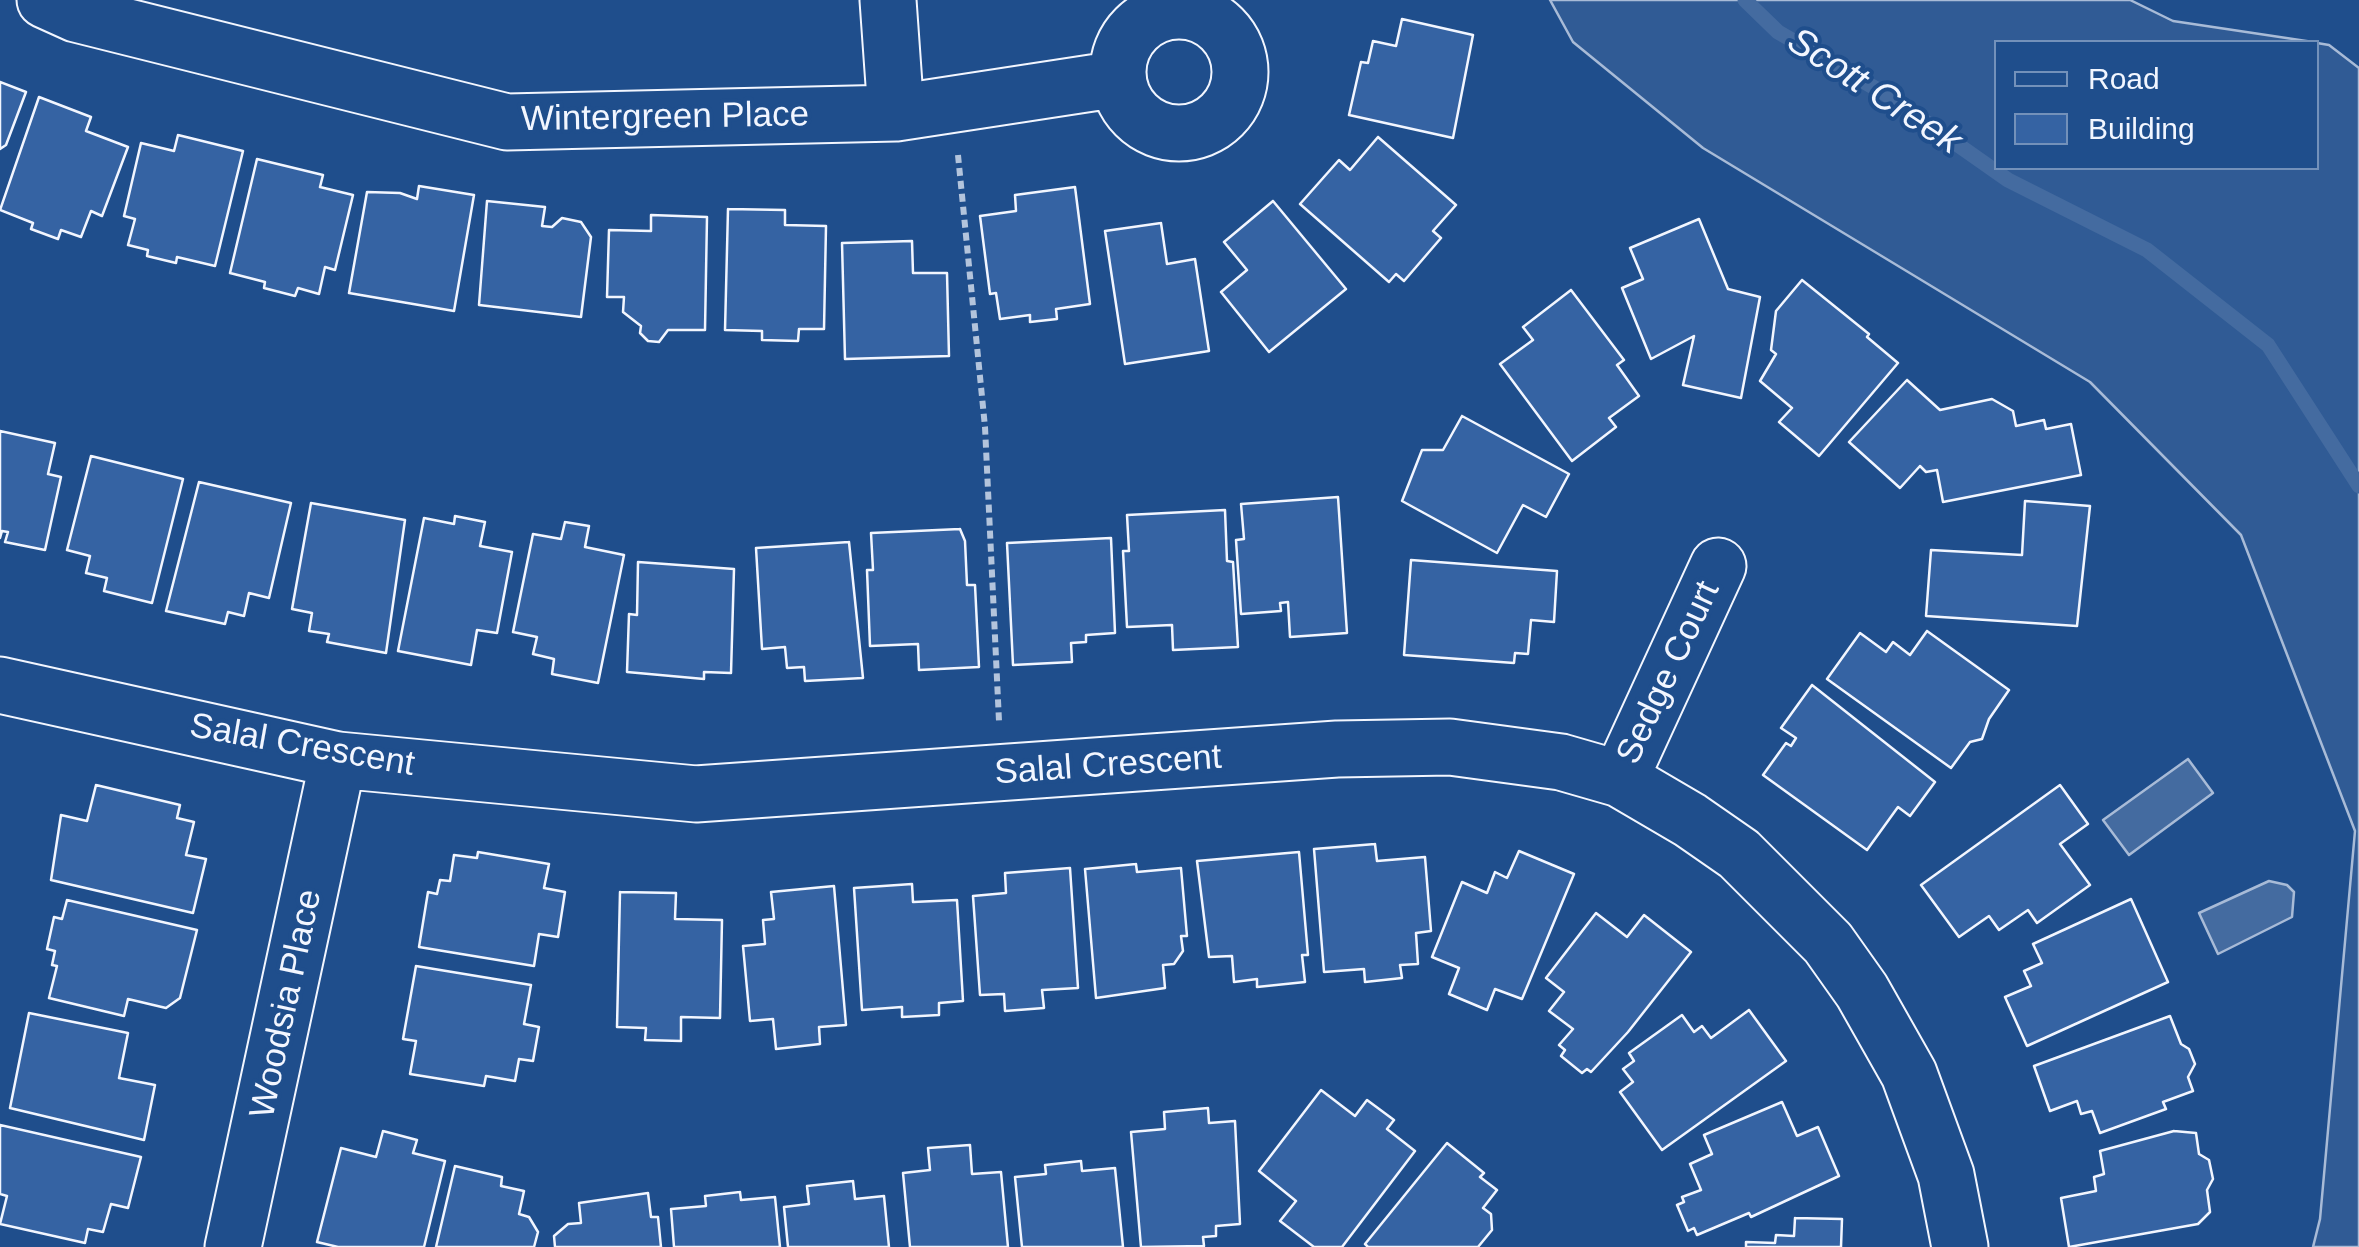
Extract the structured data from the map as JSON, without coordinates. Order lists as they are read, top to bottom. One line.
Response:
{"streets":{"street":["Wintergreen Place","Sedge Court","Salal Crescent","Woodsia Place"]},"crossings":[["Sedge Court","Salal Crescent"],["Salal Crescent","Woodsia Place"]],"water":["Scott Creek"],"legend":["Road","Building"]}
